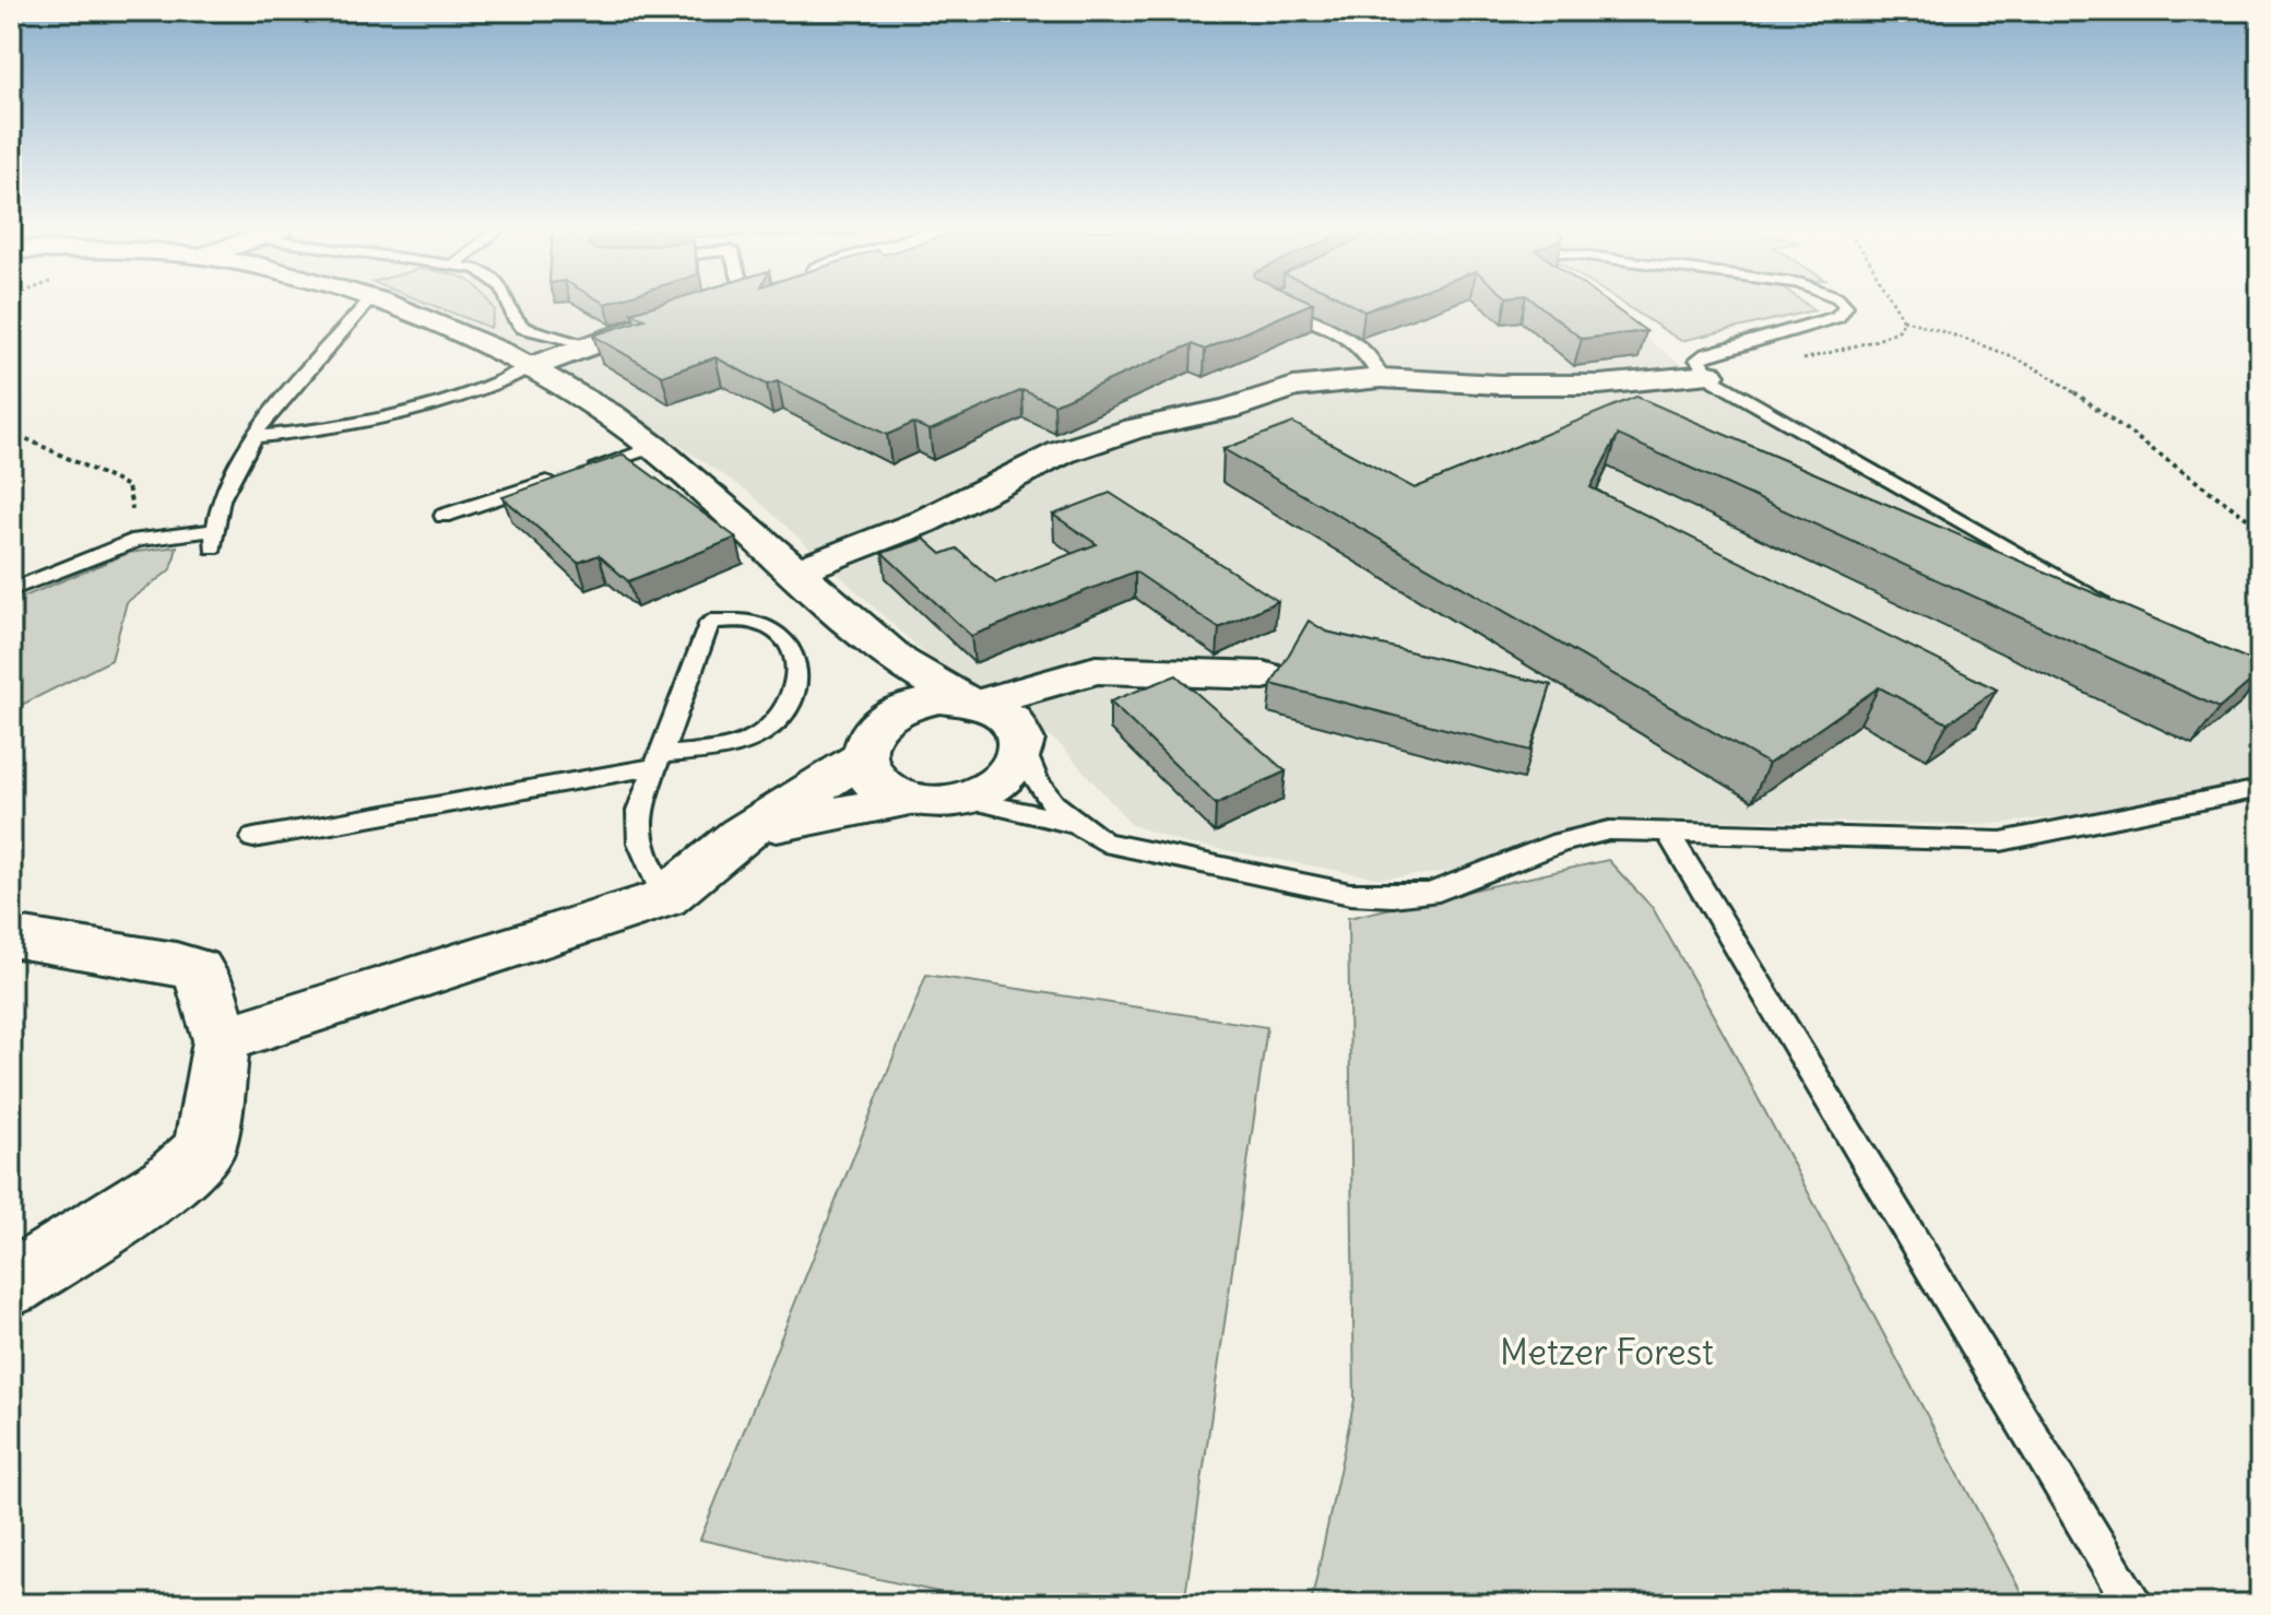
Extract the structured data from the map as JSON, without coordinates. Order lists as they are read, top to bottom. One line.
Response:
{"parks":["Metzer Forest"]}
